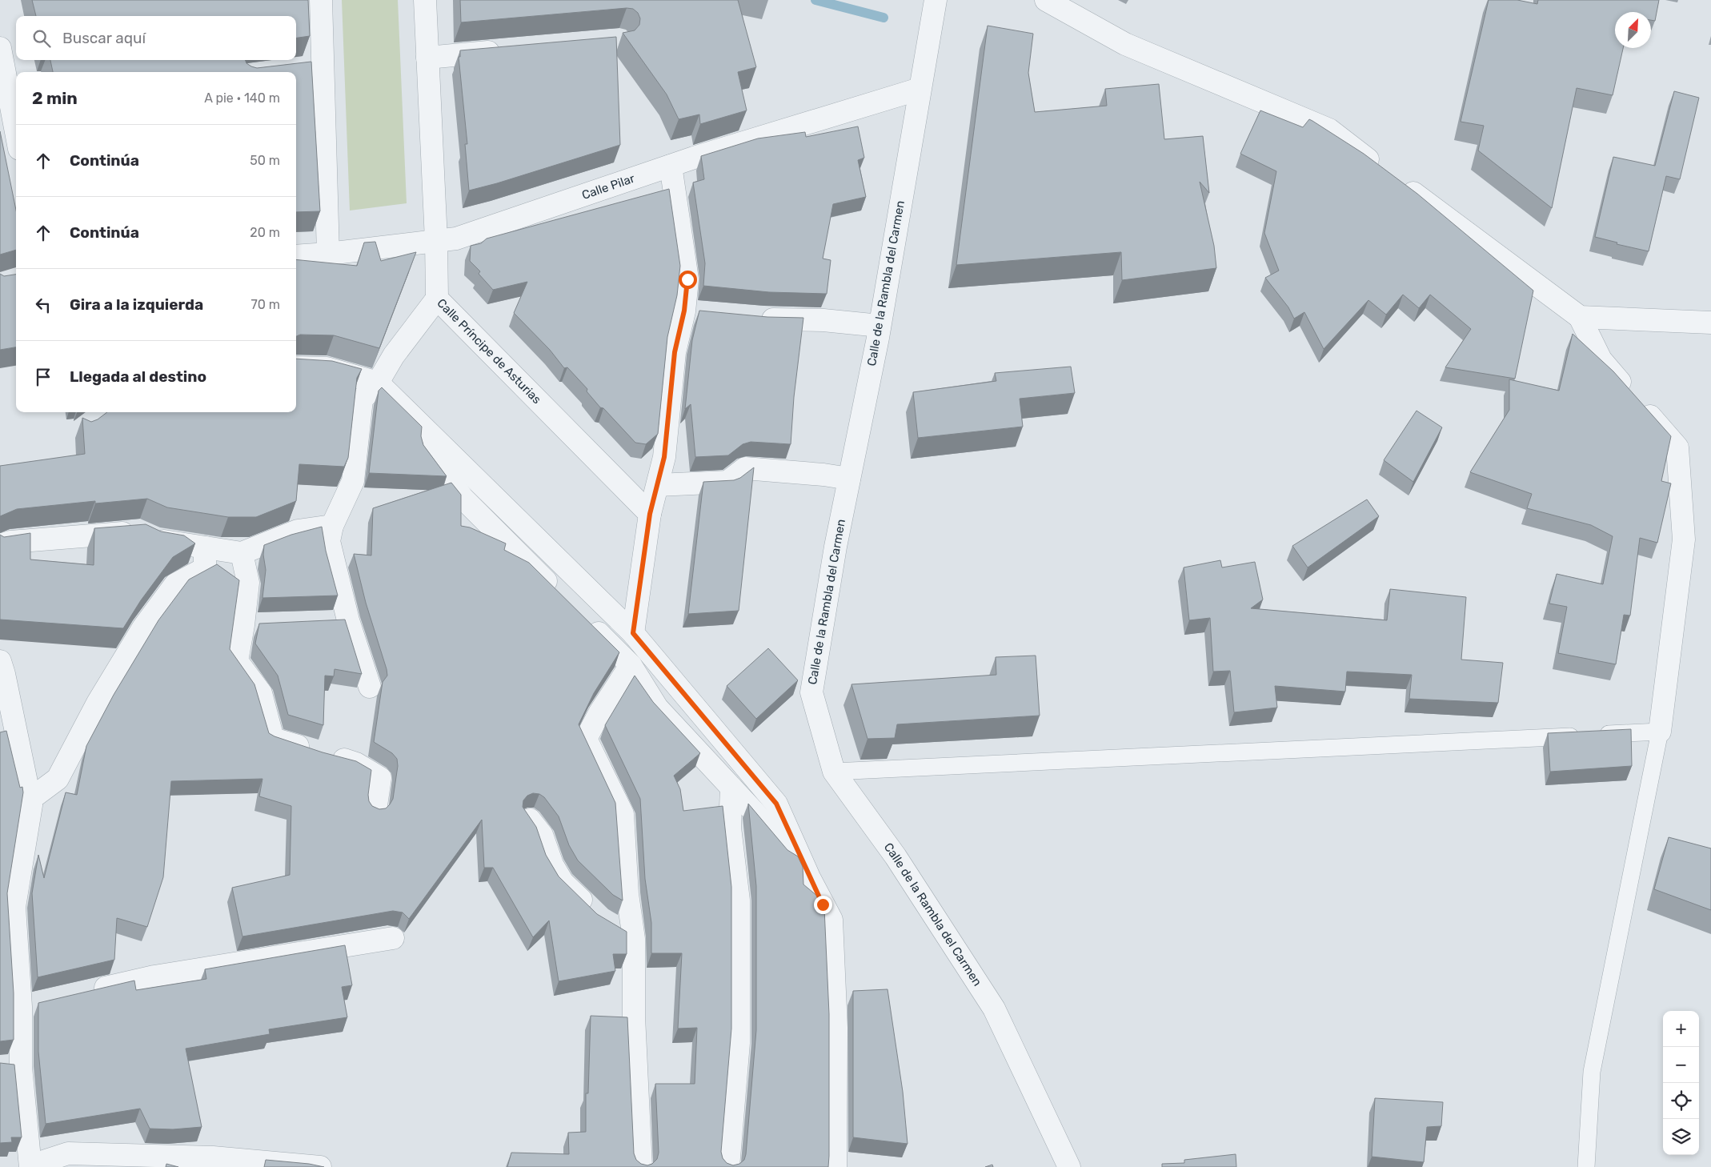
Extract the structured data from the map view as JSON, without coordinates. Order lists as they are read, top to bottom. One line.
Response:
{"streets":{"street":["Calle Pilar","Calle de la Rambla del Carmen","Calle Príncipe de Asturias"]},"crossings":[["Calle Pilar","Calle de la Rambla del Carmen"],["Calle Pilar","Calle Príncipe de Asturias"]],"north":"top right","page":{"search":"Buscar aquí","heading":["2 min","A pie · 140 m"],"list":[["Continúa","50 m"],["Continúa","20 m"],["Gira a la izquierda","70 m"],"Llegada al destino"],"map_buttons":["+","−"]}}
